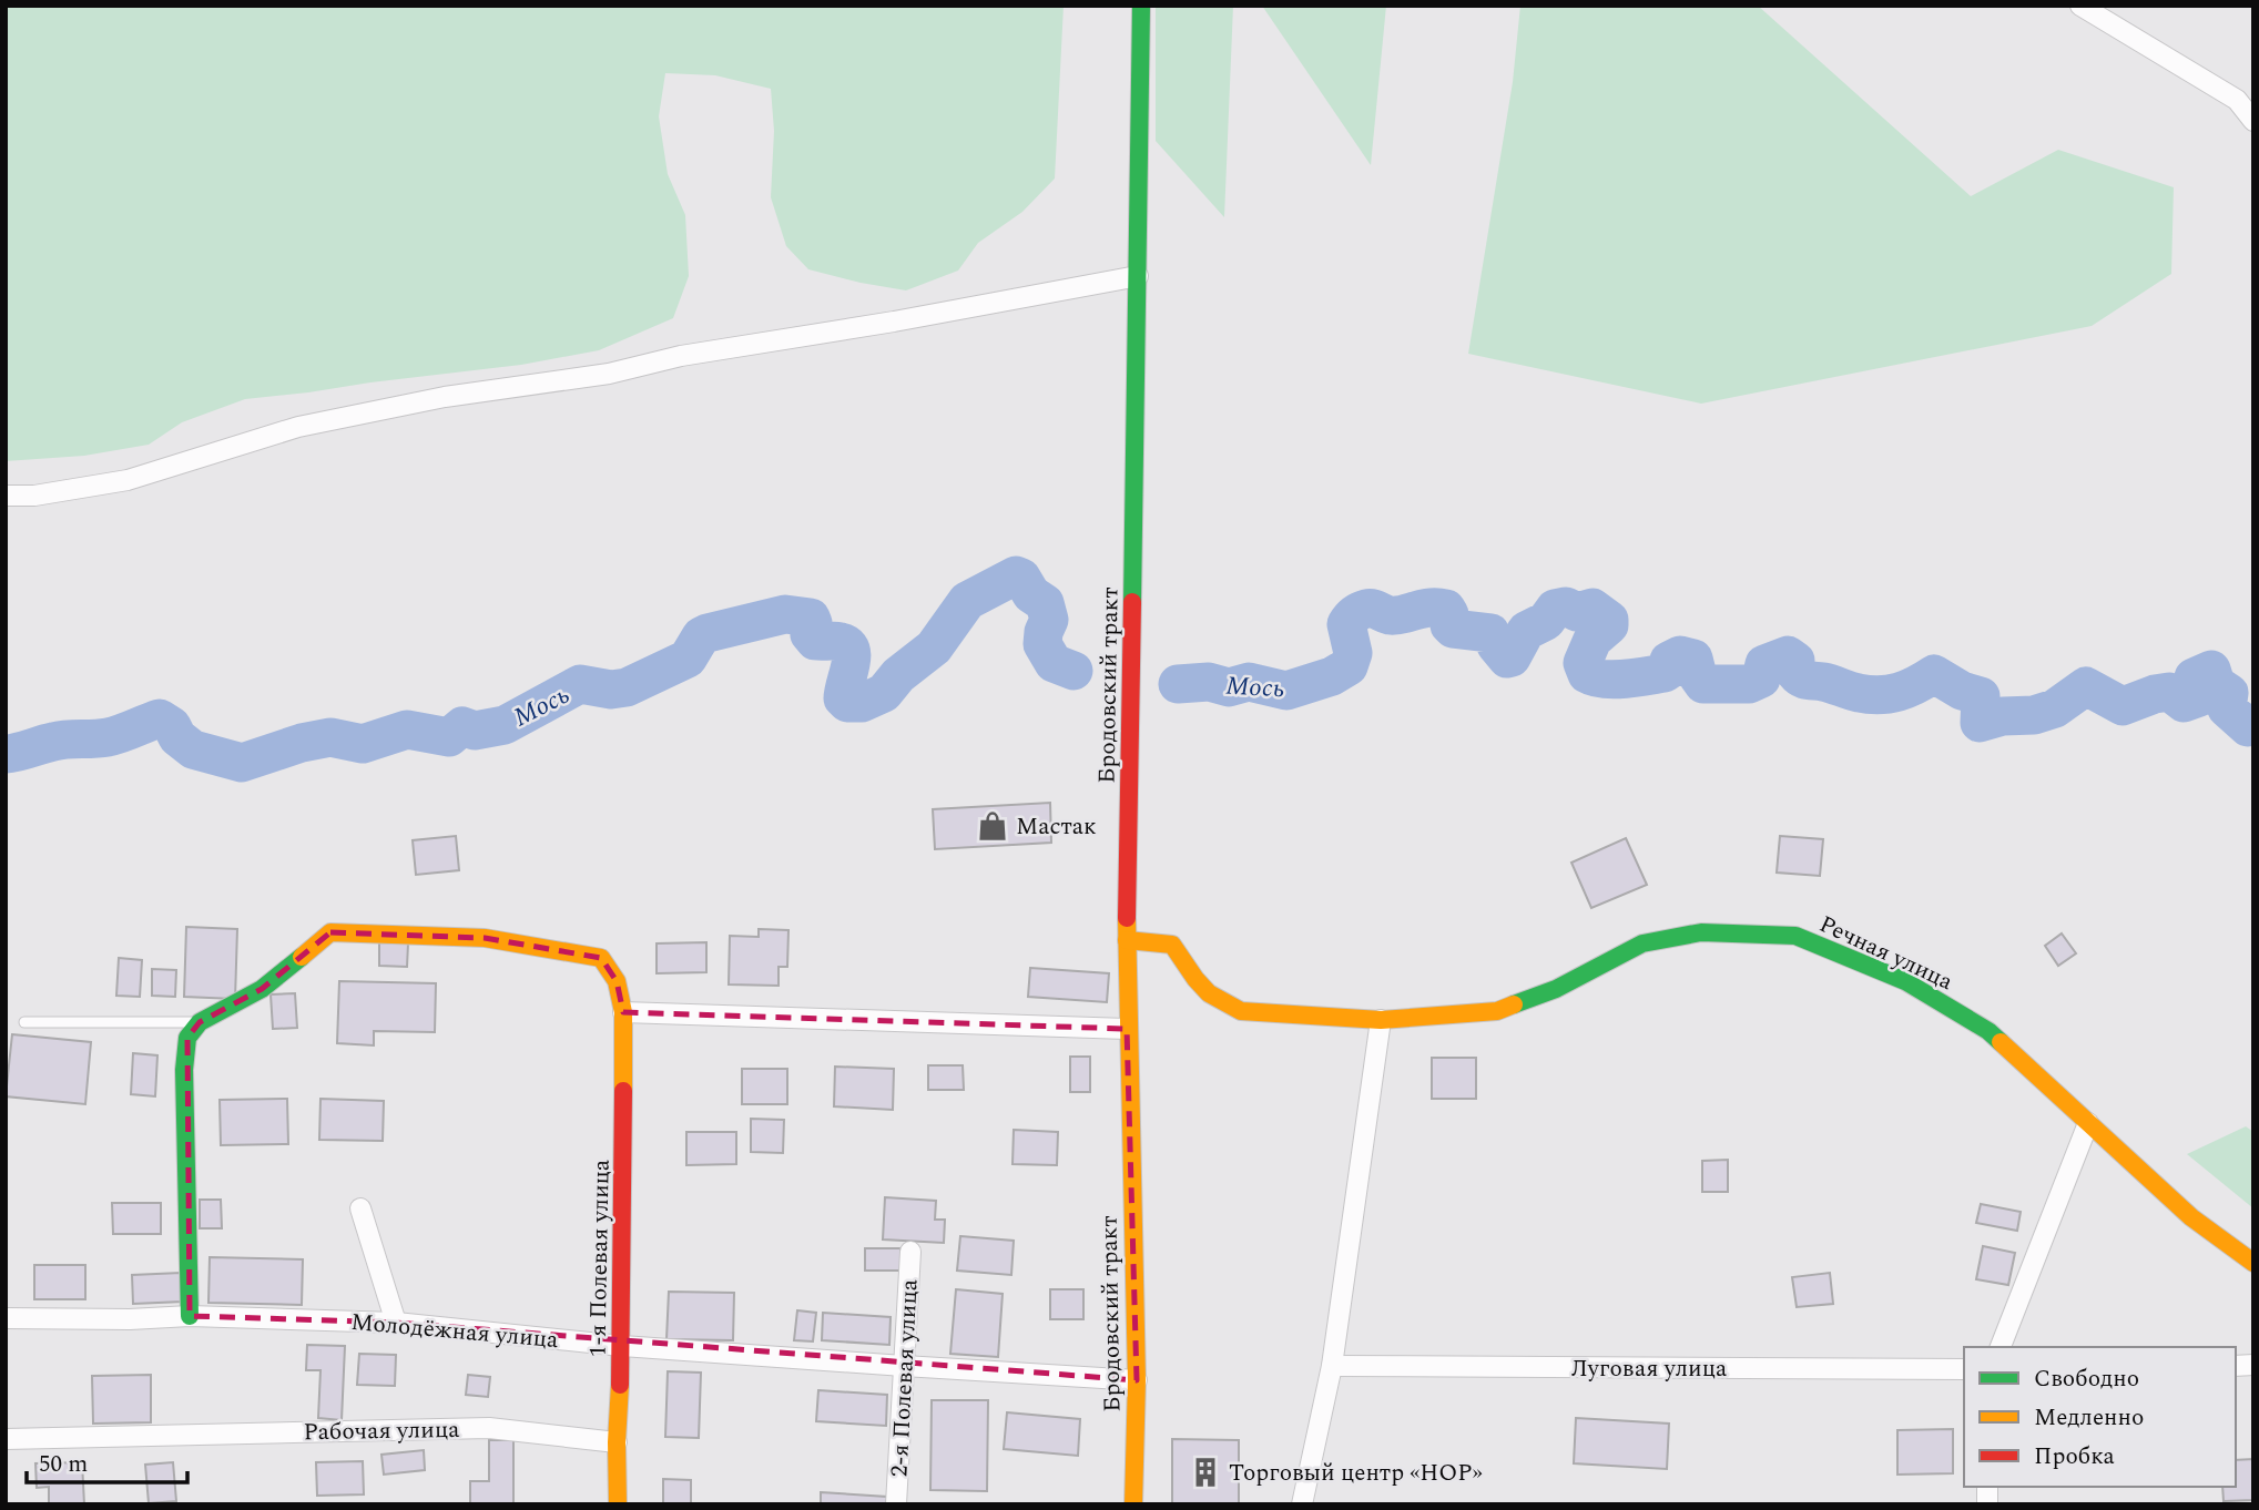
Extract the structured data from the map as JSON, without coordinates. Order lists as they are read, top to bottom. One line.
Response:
{"streets":{"street":["Бродовский тракт","Речная улица","1-я Полевая улица","Молодёжная улица","Луговая улица","2-я Полевая улица","Рабочая улица"]},"crossings":[["Бродовский тракт","Речная улица"],["Бродовский тракт","Молодёжная улица"],["1-я Полевая улица","Молодёжная улица"],["1-я Полевая улица","Рабочая улица"],["Молодёжная улица","2-я Полевая улица"]],"water":["Мось"],"places":{"shop":["Мастак"],"building":["Торговый центр «НОР»"]},"legend":["Свободно","Медленно","Пробка"],"scale_bar":"50 m"}
